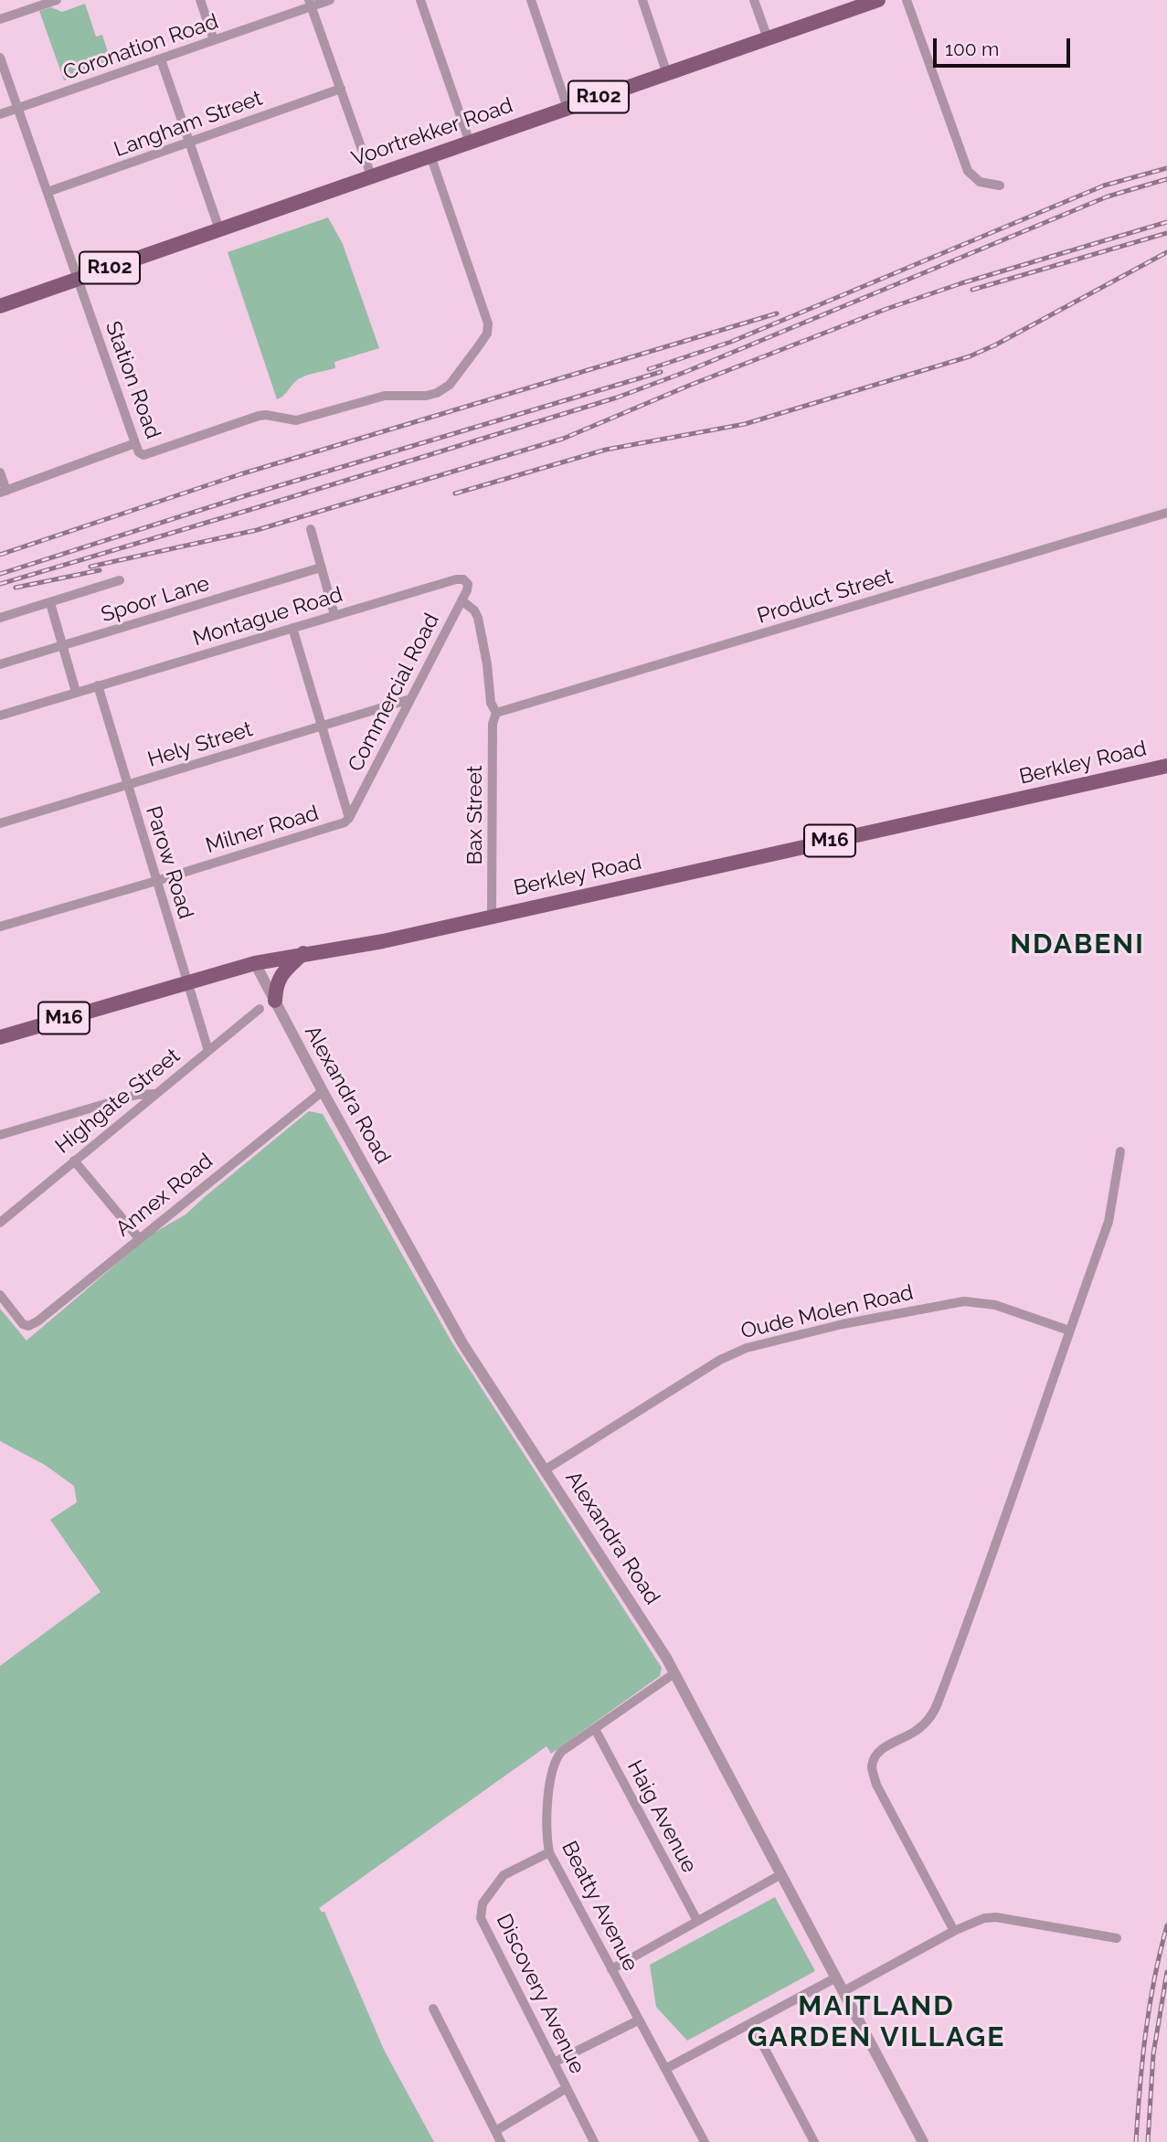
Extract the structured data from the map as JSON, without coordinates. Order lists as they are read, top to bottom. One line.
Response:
{"streets":{"main road":["R102","Voortrekker Road","Berkley Road","M16"],"street":["Coronation Road","Langham Street","Station Road","Product Street","Spoor Lane","Montague Road","Commercial Road","Hely Street","Bax Street","Milner Road","Parow Road","Alexandra Road","Highgate Street","Annex Road","Oude Molen Road","Haig Avenue","Beatty Avenue","Discovery Avenue"]},"crossings":[["Coronation Road","Station Road"],["Langham Street","Station Road"],["Voortrekker Road","Station Road"],["Product Street","Bax Street"],["Montague Road","Commercial Road"],["Montague Road","Parow Road"],["Commercial Road","Hely Street"],["Commercial Road","Bax Street"],["Commercial Road","Milner Road"],["Hely Street","Parow Road"],["Berkley Road","Bax Street"],["Berkley Road","Parow Road"],["Berkley Road","Alexandra Road"],["Milner Road","Parow Road"],["Parow Road","Highgate Street"],["Alexandra Road","Annex Road"],["Alexandra Road","Oude Molen Road"],["Alexandra Road","Beatty Avenue"],["Haig Avenue","Beatty Avenue"],["Beatty Avenue","Discovery Avenue"]],"districts":["NDABENI","MAITLAND GARDEN VILLAGE"],"scale_bar":"100 m"}
